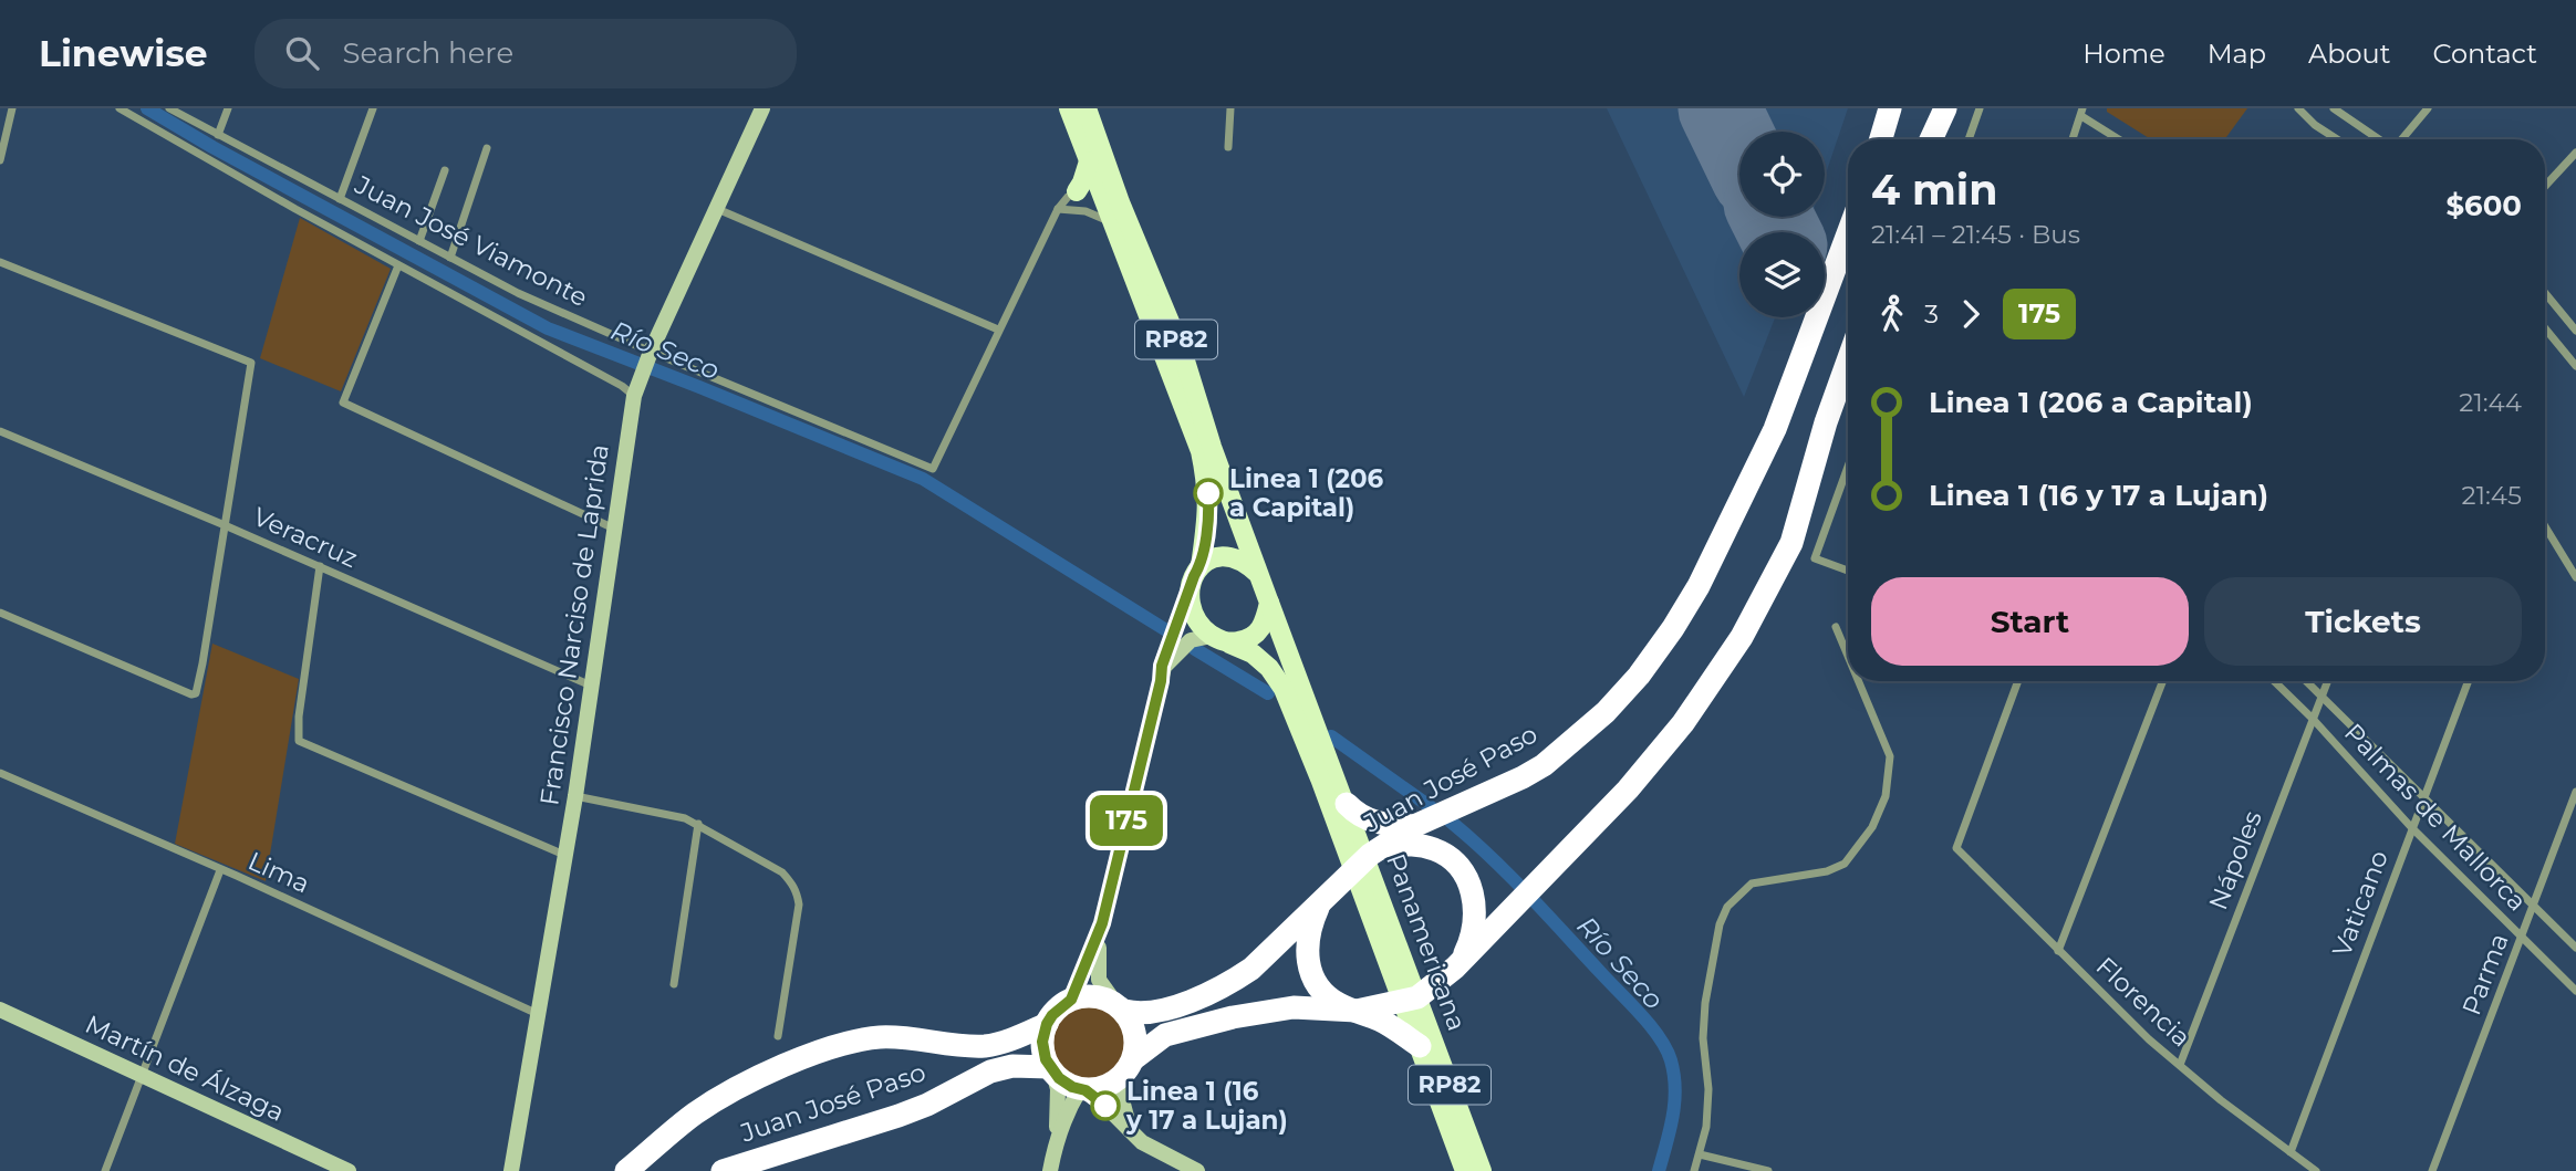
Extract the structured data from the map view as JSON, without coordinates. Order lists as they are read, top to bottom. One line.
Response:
{"streets":{"highway":["Juan José Paso"],"main road":["RP82","Panamericana"],"street":["Juan José Viamonte","Veracruz","Francisco Narciso de Laprida","Palmas de Mallorca","Nápoles","Lima","Vaticano","Parma","Florencia","Martín de Álzaga"]},"crossings":[["Juan José Viamonte","Francisco Narciso de Laprida"],["RP82","Panamericana"],["Veracruz","Francisco Narciso de Laprida"],["Francisco Narciso de Laprida","Lima"],["Juan José Paso","Panamericana"],["Palmas de Mallorca","Nápoles"],["Palmas de Mallorca","Vaticano"],["Palmas de Mallorca","Parma"],["Nápoles","Florencia"],["Vaticano","Florencia"]],"water":["Río Seco"],"places":["Linea 1 (206 a Capital)","Linea 1 (16 y 17 a Lujan)"],"lines":["bus line 175"],"page":{"header":"Linewise","search":"Search here","nav":["Home","Map","About","Contact"],"on_map":"175","heading":["4 min","21:41 – 21:45 · Bus","$600"],"legs":["3","175"],"list":[{"name":"Linea 1 (206 a Capital)","value":"21:44"},{"name":"Linea 1 (16 y 17 a Lujan)","value":"21:45"}],"buttons":["Start","Tickets"]}}
